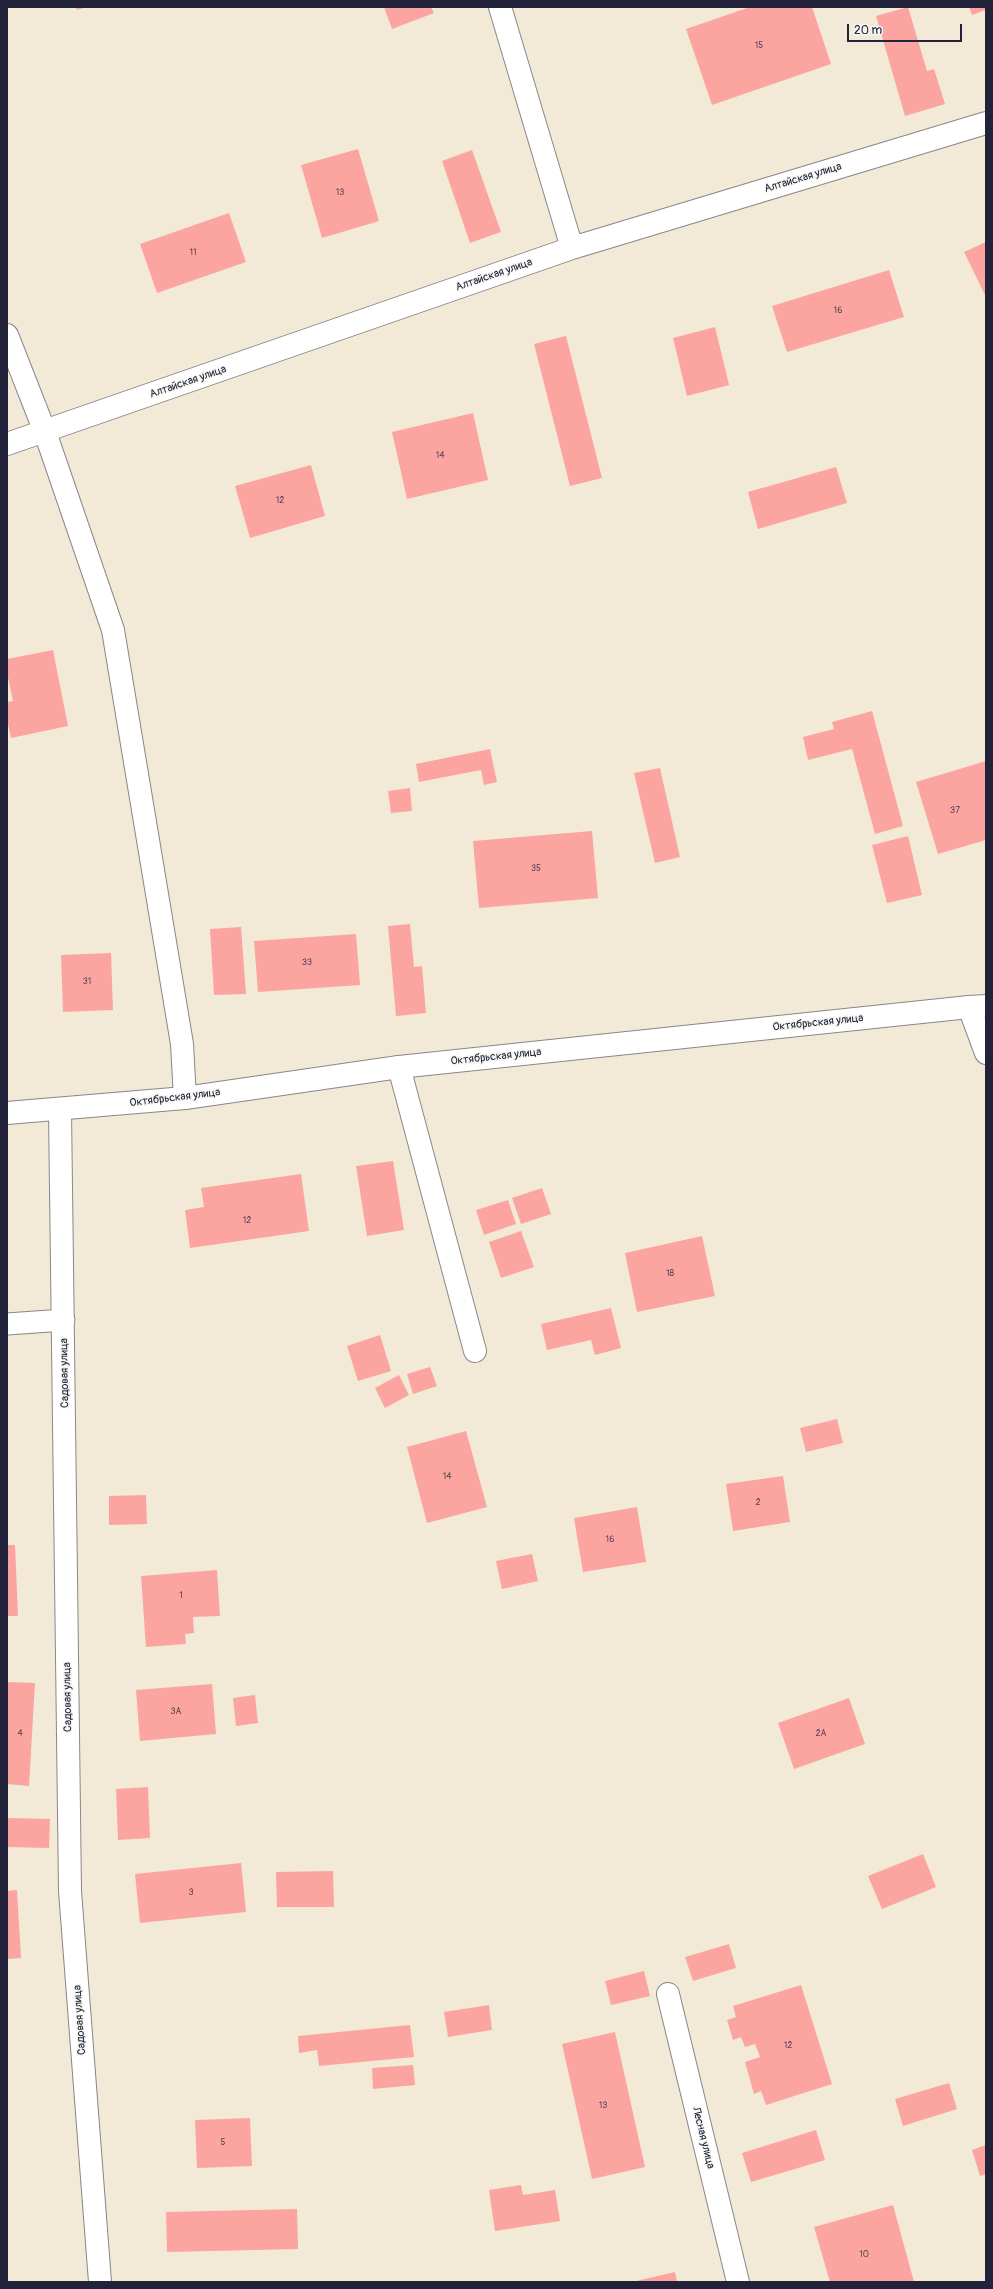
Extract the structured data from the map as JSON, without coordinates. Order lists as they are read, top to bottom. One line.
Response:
{"streets":{"street":["Алтайская улица","Октябрьская улица","Садовая улица","Лесная улица"]},"crossings":[["Октябрьская улица","Садовая улица"]],"house_numbers":["15","13","11","16","14","12","37","35","33","31","12","18","14","2","16","1","3А","4","2А","3","12","13","5","10"],"scale_bar":"20 m"}
